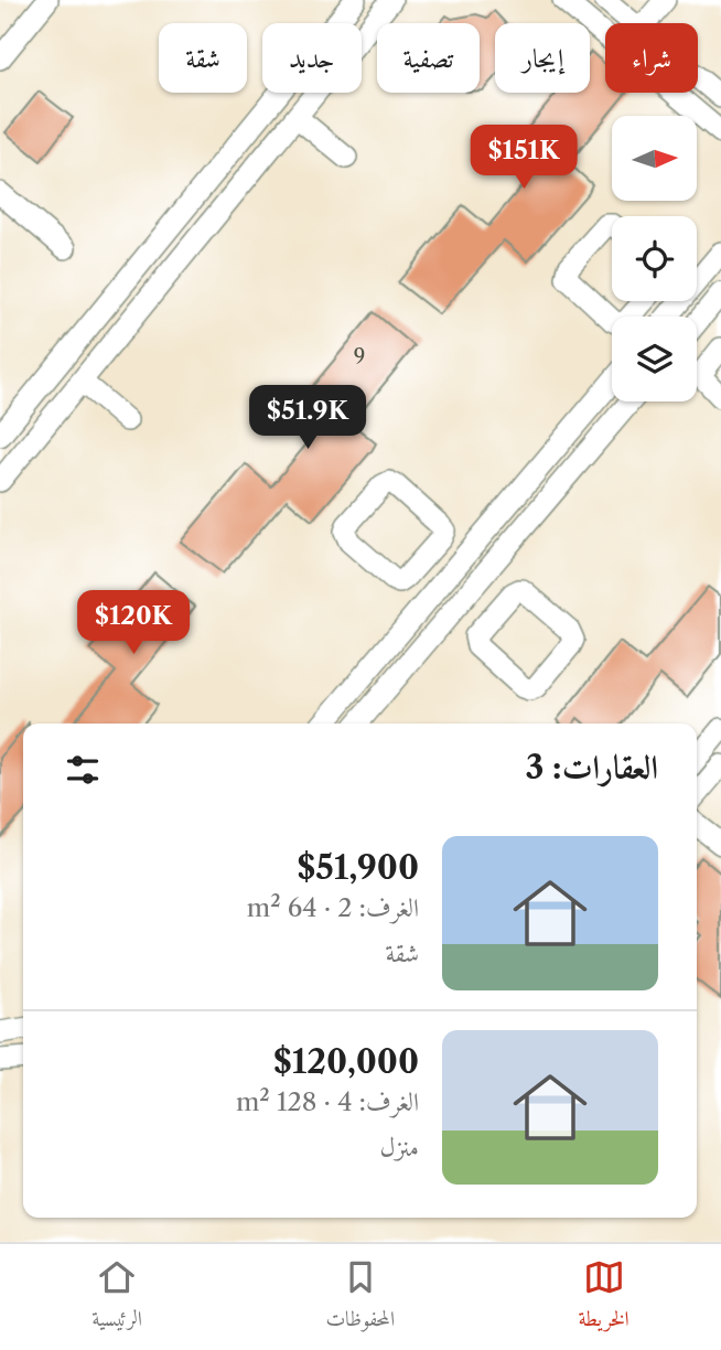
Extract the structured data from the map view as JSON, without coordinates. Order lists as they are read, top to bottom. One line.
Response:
{"house_numbers":["9"],"north":"right","page":{"chip":["شراء","إيجار","تصفية","جديد","شقة"],"price":["$151K","$51.9K","$120K"],"heading":"العقارات: 3","list":[{"name":"$51,900","note":"الغرف: 2 · 64 m² · شقة"},{"name":"$120,000","note":"الغرف: 4 · 128 m² · منزل"}],"tabs":["الخريطة","المحفوظات","الرئيسية"]}}
